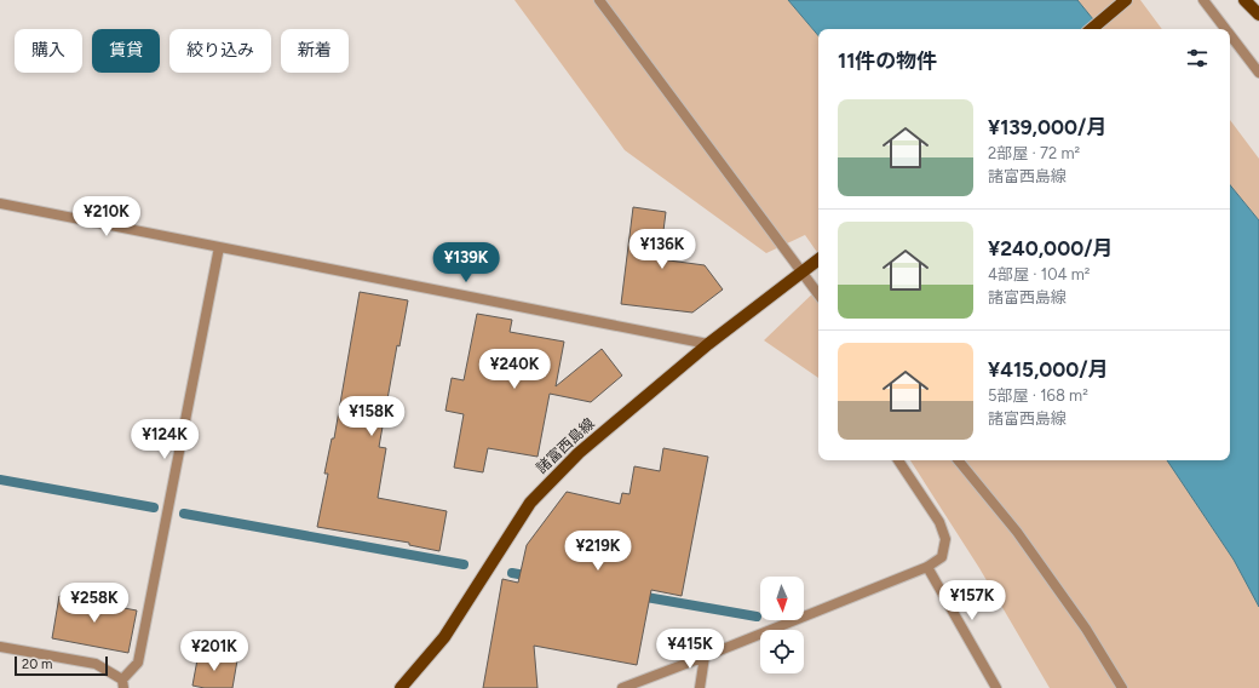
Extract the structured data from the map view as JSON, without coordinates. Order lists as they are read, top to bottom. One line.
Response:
{"streets":{"main road":["諸富西島線"]},"scale_bar":"20 m","north":"bottom","page":{"chip":["購入","賃貸","絞り込み","新着"],"heading":"11件の物件","list":[{"name":"¥139,000/月","note":"2部屋 · 72 m² · 諸富西島線"},{"name":"¥240,000/月","note":"4部屋 · 104 m² · 諸富西島線"},{"name":"¥415,000/月","note":"5部屋 · 168 m² · 諸富西島線"}],"price":["¥210K","¥136K","¥139K","¥240K","¥158K","¥124K","¥219K","¥157K","¥258K","¥415K","¥201K"],"scale":"20 m"}}
